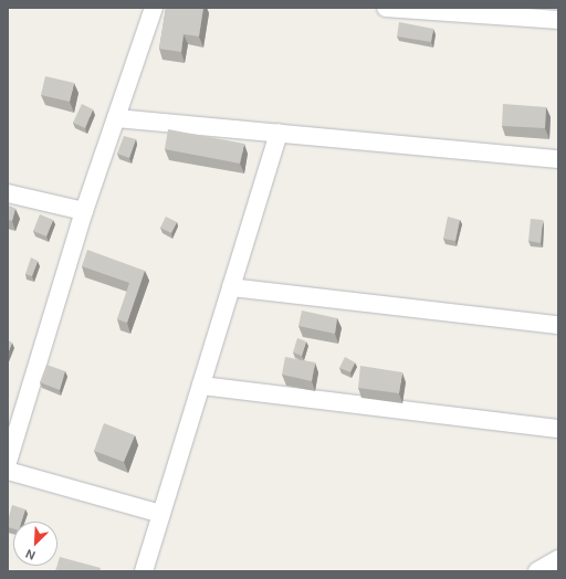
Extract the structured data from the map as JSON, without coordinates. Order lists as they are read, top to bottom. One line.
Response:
{"north":"bottom left"}
